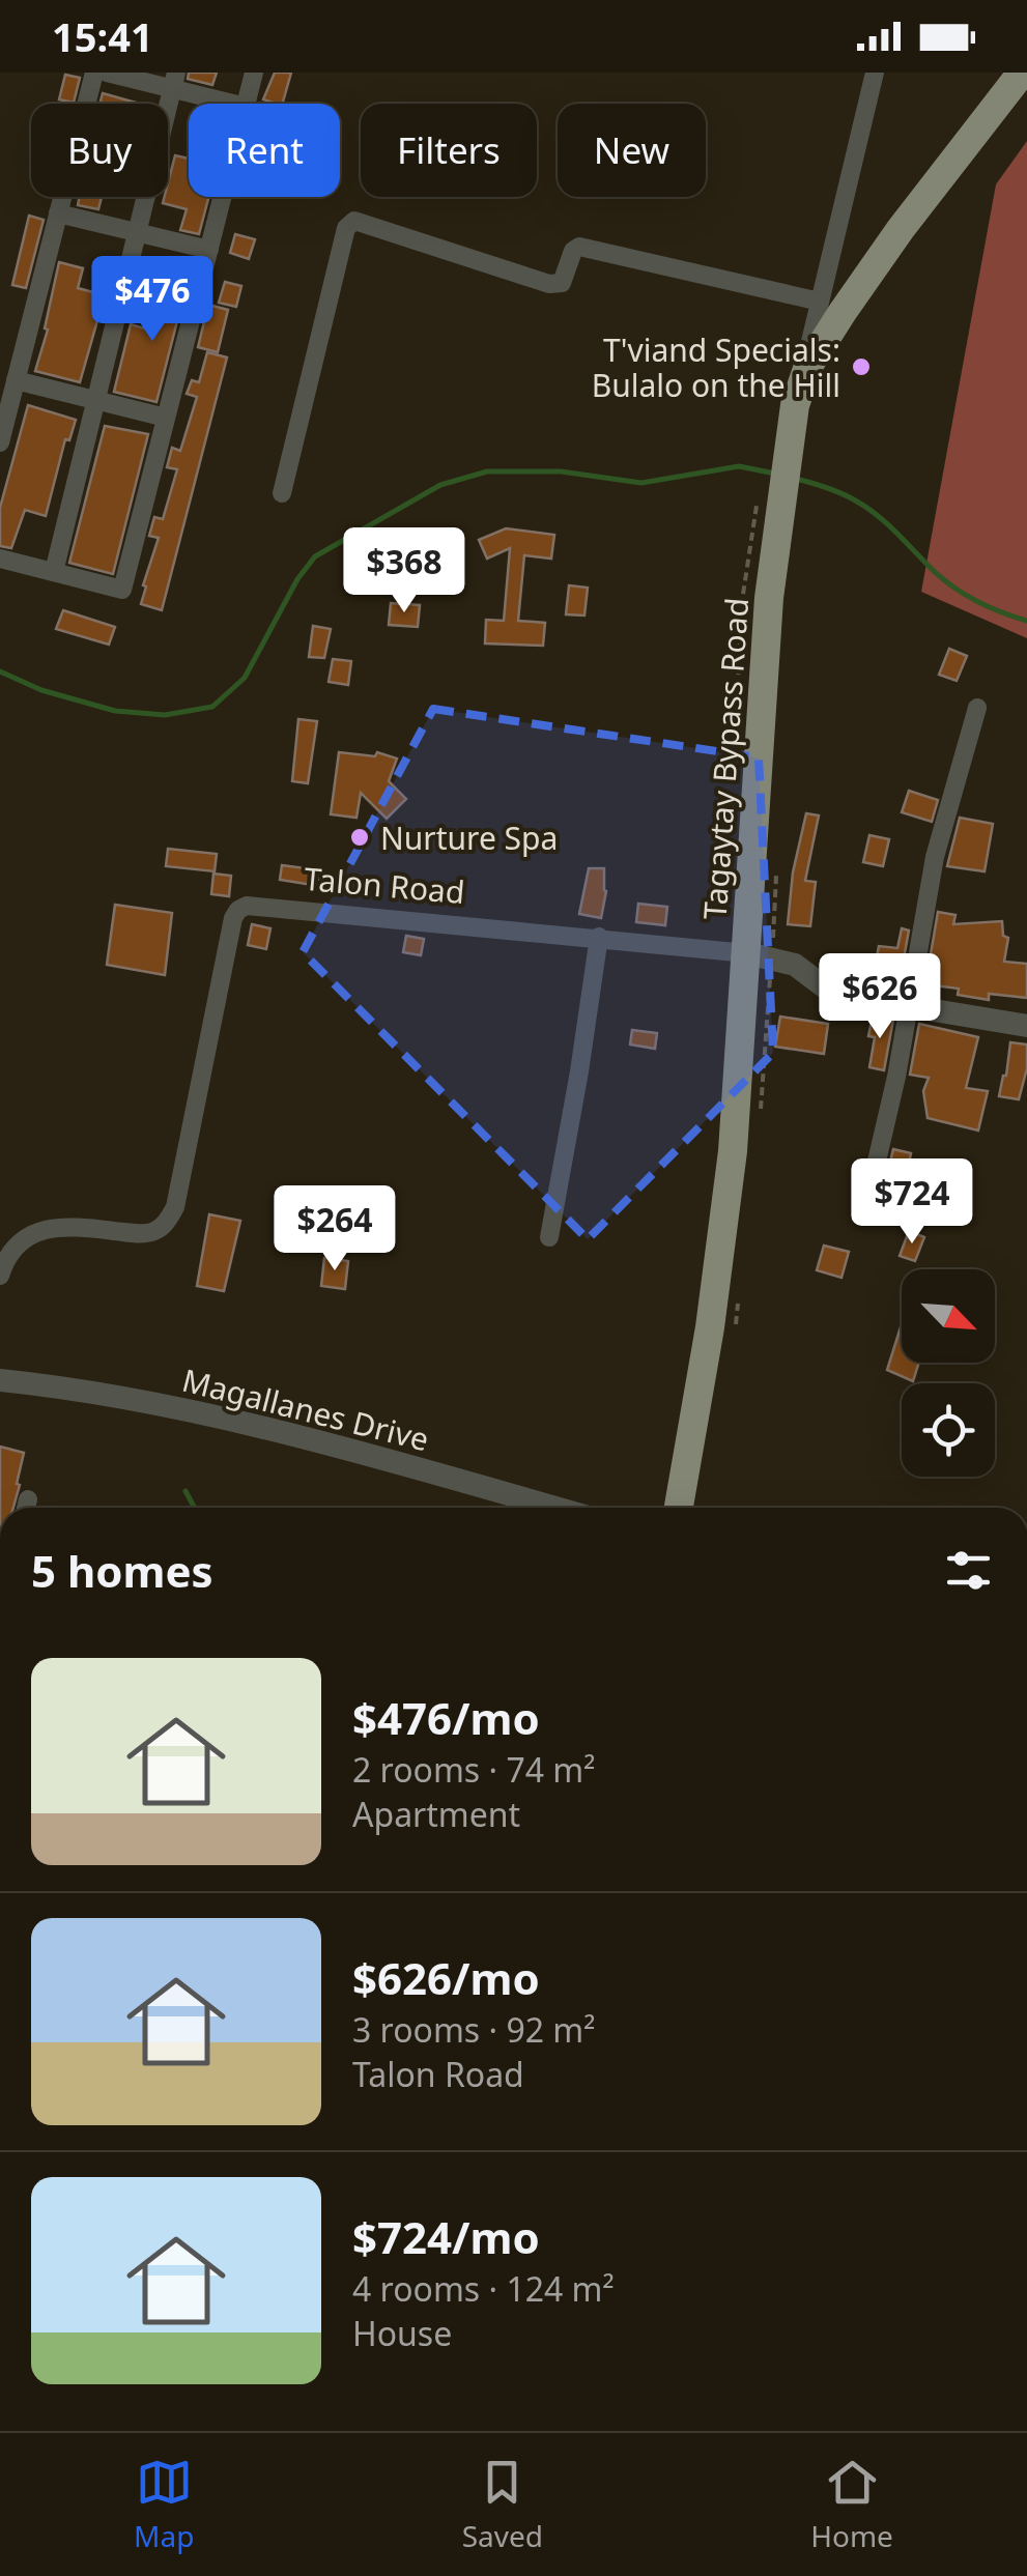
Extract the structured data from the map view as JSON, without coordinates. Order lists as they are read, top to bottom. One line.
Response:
{"streets":{"main road":["Tagaytay Bypass Road"],"street":["Talon Road","Magallanes Drive"]},"crossings":[["Tagaytay Bypass Road","Talon Road"]],"places":["T'viand Specials: Bulalo on the Hill","Nurture Spa"],"north":"bottom right","page":{"status":"15:41","chip":["Buy","Rent","Filters","New"],"price":["$476","$368","$626","$724","$264"],"heading":"5 homes","list":[{"name":"$476/mo","note":"2 rooms · 74 m² · Apartment"},{"name":"$626/mo","note":"3 rooms · 92 m² · Talon Road"},{"name":"$724/mo","note":"4 rooms · 124 m² · House"}],"tabs":["Map","Saved","Home"]}}
